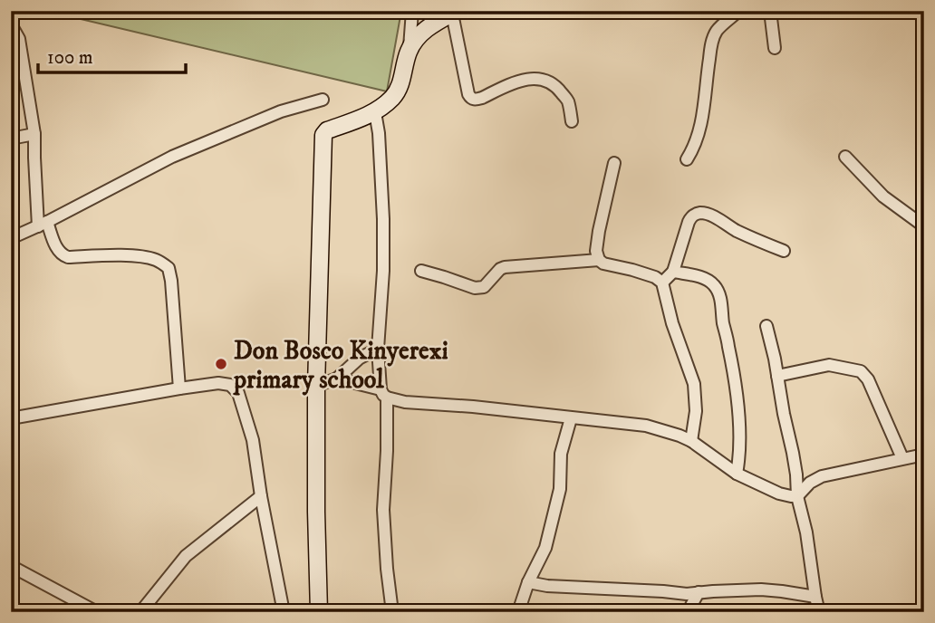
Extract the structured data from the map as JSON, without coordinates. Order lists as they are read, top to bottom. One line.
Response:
{"places":["Don Bosco Kinyerexi primary school"],"scale_bar":"100 m"}
